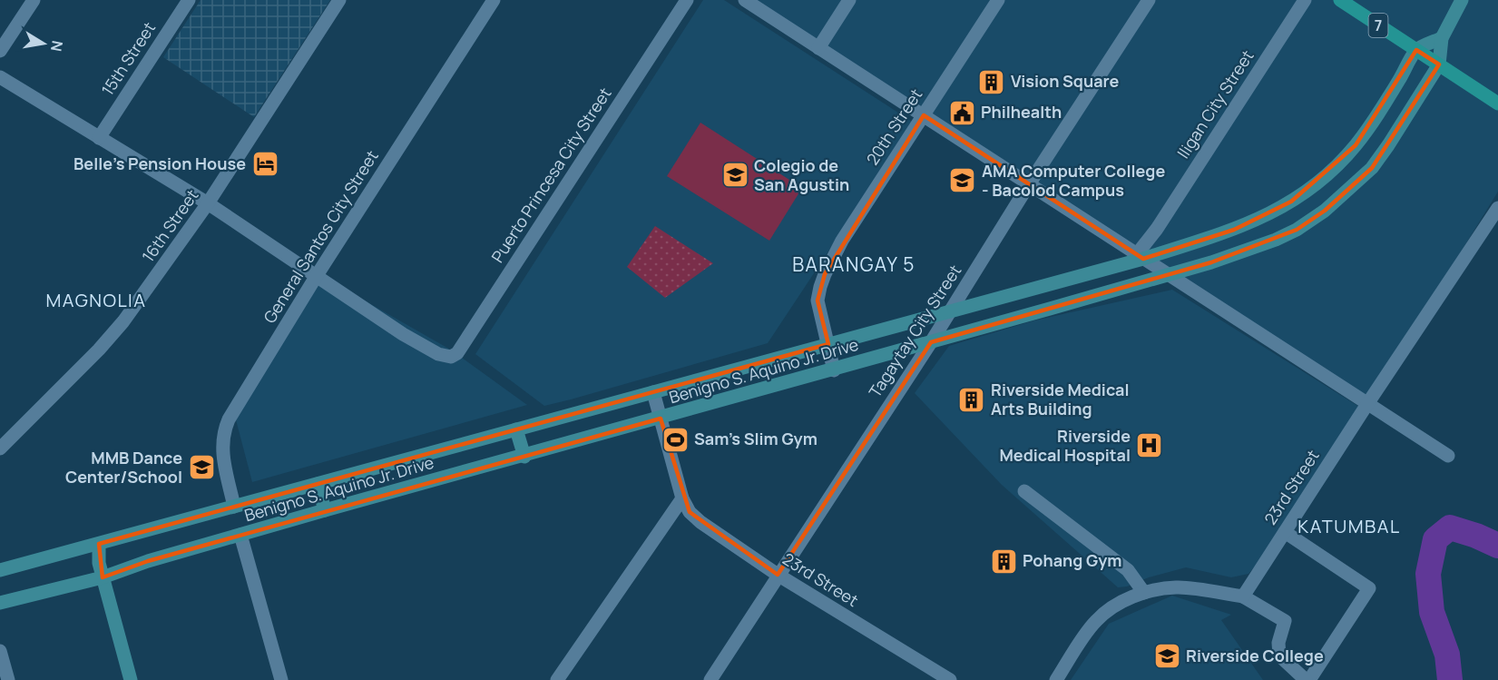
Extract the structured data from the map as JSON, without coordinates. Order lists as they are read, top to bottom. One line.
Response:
{"streets":{"main road":["7","Benigno S. Aquino Jr. Drive"],"street":["15th Street","Iligan City Street","20th Street","Puerto Princesa City Street","16th Street","General Santos City Street","Tagaytay City Street","23rd Street"]},"crossings":[["7","Benigno S. Aquino Jr. Drive"],["Iligan City Street","Benigno S. Aquino Jr. Drive"],["20th Street","Benigno S. Aquino Jr. Drive"],["Puerto Princesa City Street","General Santos City Street"],["General Santos City Street","Benigno S. Aquino Jr. Drive"],["Tagaytay City Street","Benigno S. Aquino Jr. Drive"],["Tagaytay City Street","23rd Street"]],"districts":["BARANGAY 5","MAGNOLIA","KATUMBAL"],"places":{"building":["Vision Square","Riverside Medical Arts Building","Pohang Gym"],"public building":["Philhealth"],"hotel":["Belle's Pension House"],"school or university":["Colegio de San Agustin","AMA Computer College - Bacolod Campus","MMB Dance Center/School","Riverside College"],"sports":["Sam's Slim Gym"],"hospital":["Riverside Medical Hospital"]},"north":"right"}
